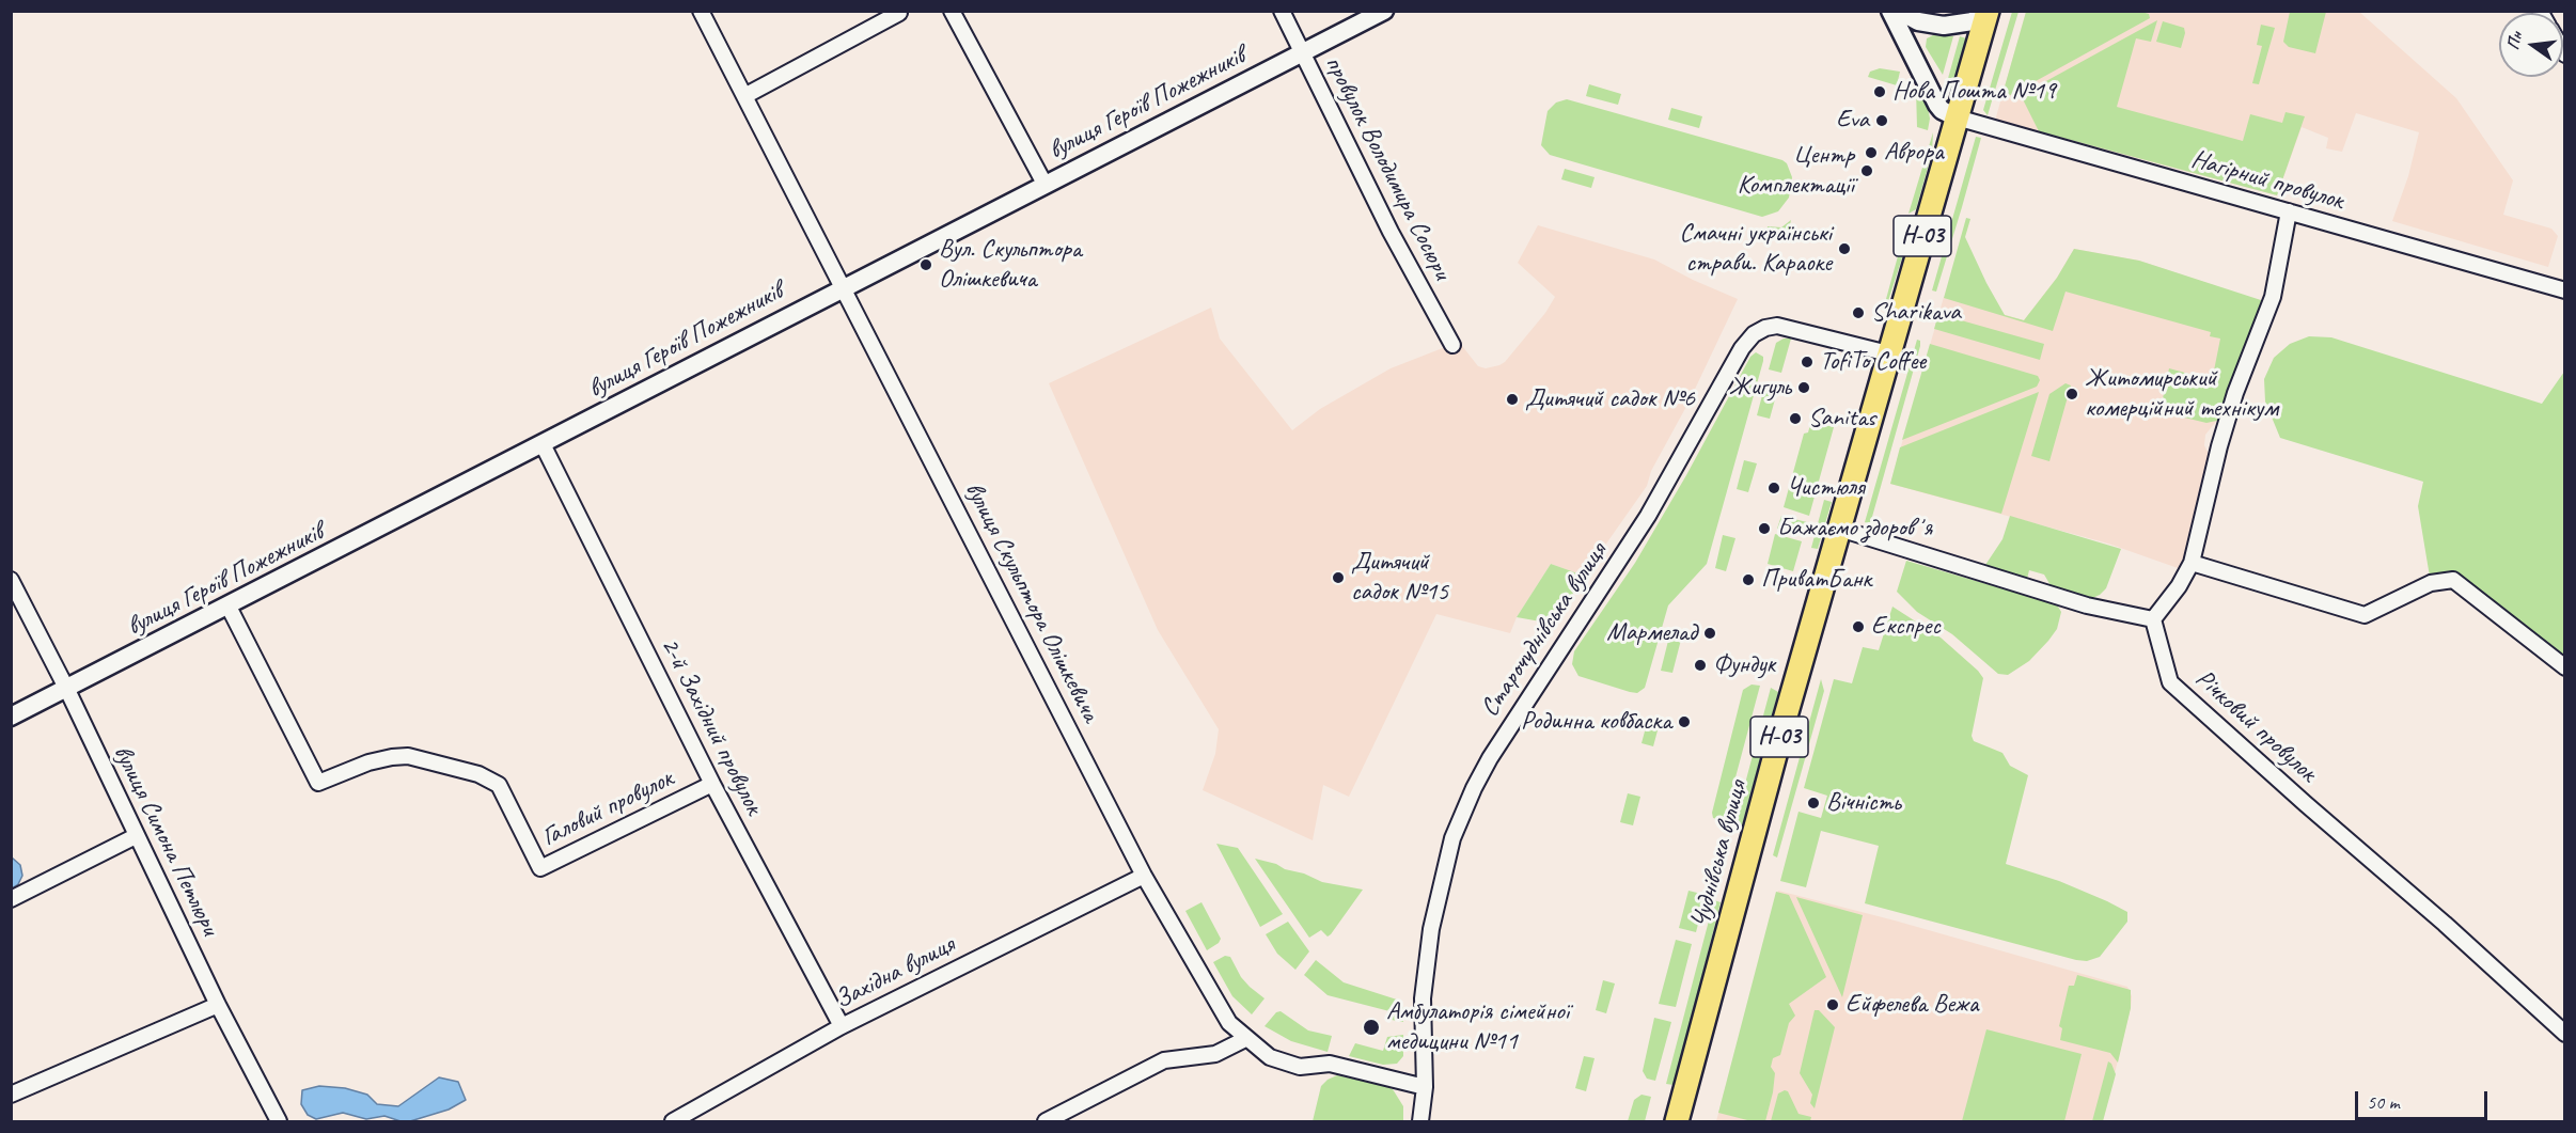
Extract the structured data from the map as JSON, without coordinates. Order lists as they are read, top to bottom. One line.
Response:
{"streets":{"main road":["Н-03","Чуднівська вулиця"],"street":["вулиця Героїв Пожежників","провулок Володимира Сосюри","Нагірний провулок","вулиця Скульптора Олішкевича","Старочуднівська вулиця","2-й Західний провулок","Річковий провулок","Галовий провулок","вулиця Симона Петлюри","Західна вулиця"]},"crossings":[["вулиця Героїв Пожежників","провулок Володимира Сосюри"],["вулиця Героїв Пожежників","вулиця Скульптора Олішкевича"],["вулиця Героїв Пожежників","2-й Західний провулок"],["вулиця Героїв Пожежників","Галовий провулок"],["вулиця Героїв Пожежників","вулиця Симона Петлюри"],["Нагірний провулок","Чуднівська вулиця"],["вулиця Скульптора Олішкевича","Старочуднівська вулиця"],["вулиця Скульптора Олішкевича","Західна вулиця"],["Старочуднівська вулиця","Чуднівська вулиця"],["2-й Західний провулок","Галовий провулок"],["2-й Західний провулок","Західна вулиця"]],"places":["Нова Пошта №19","Eva","Аврора","Центр Комплектації","Смачні українські страви. Караоке","Вул. Скульптора Олішкевича","Sharikava","TofiTo Coffee","Жигуль","Житомирський комерційний технікум","Дитячий садок №6","Sanitas","Чистюля","Бажаємо здоровʼя","Дитячий садок №15","ПриватБанк","Експрес","Мармелад","Фундук","Родинна ковбаска","Вічність","Ейфелева Вежа","Амбулаторія сімейної медицини №11"],"scale_bar":"50 m","north":"left"}
